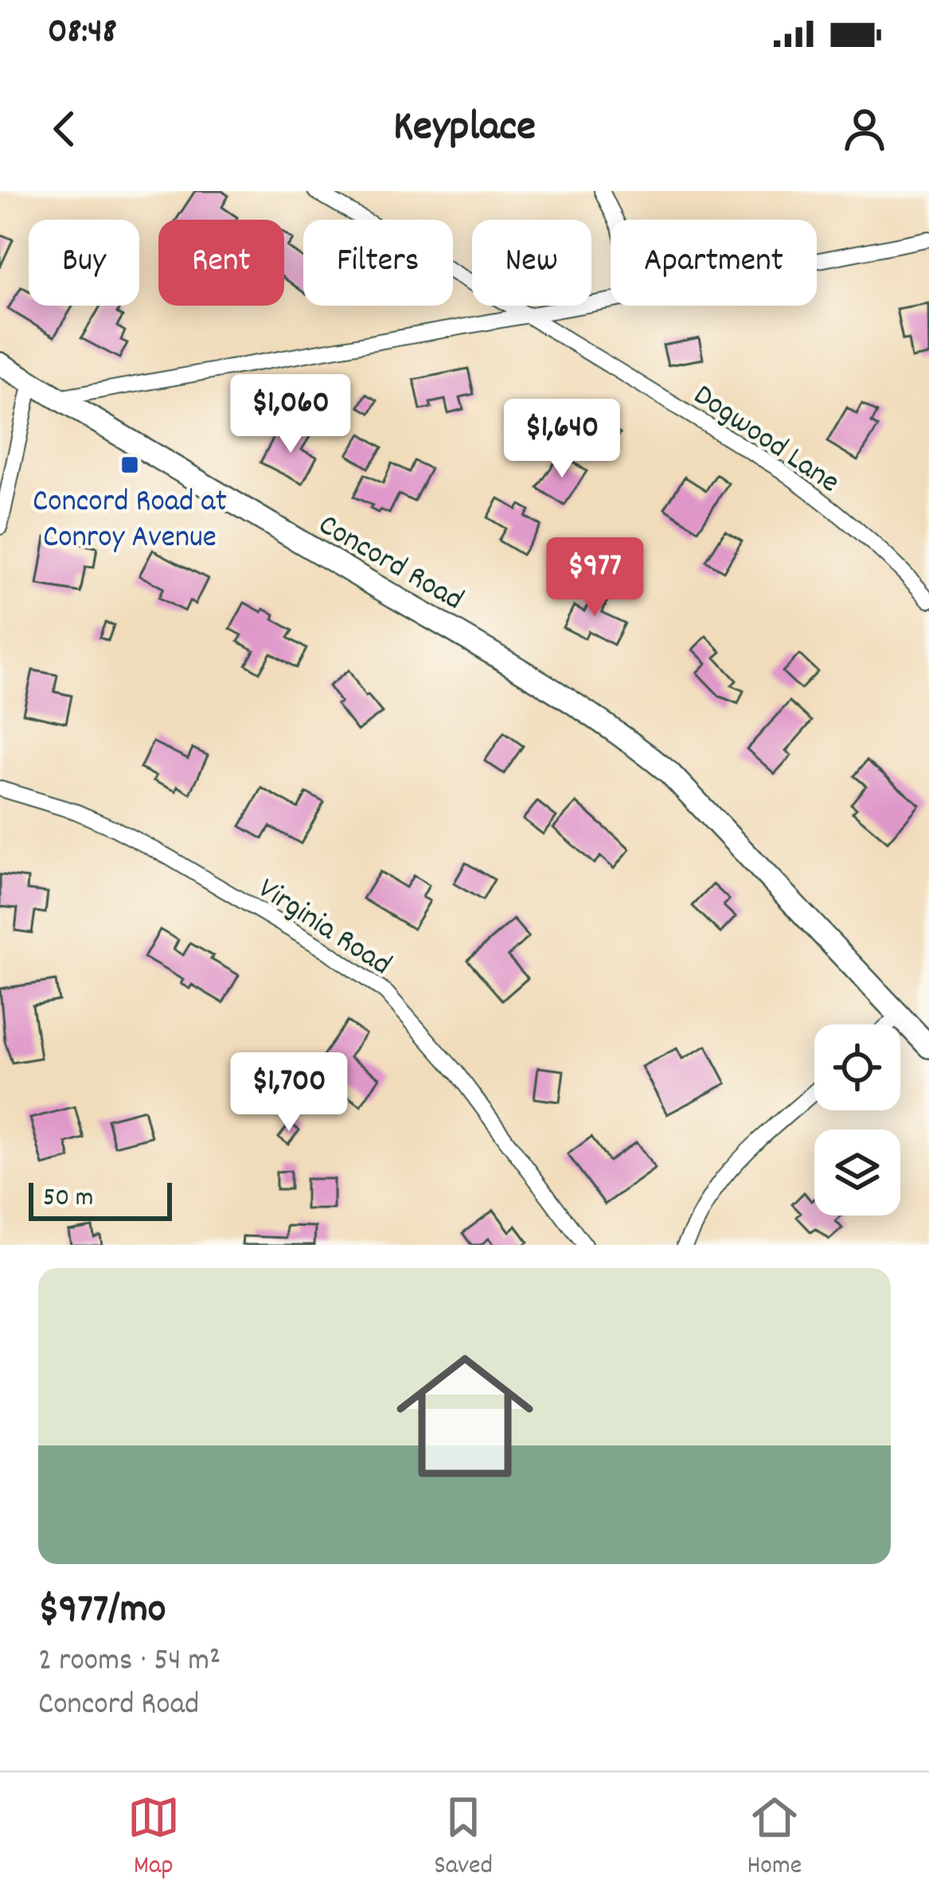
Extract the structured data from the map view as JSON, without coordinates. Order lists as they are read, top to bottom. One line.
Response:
{"streets":{"main road":["Concord Road"],"street":["Dogwood Lane","Virginia Road"]},"places":{"transit":["Concord Road at Conroy Avenue"]},"scale_bar":"50 m","page":{"status":"08:48","header":"Keyplace","chip":["Buy","Rent","Filters","New","Apartment"],"price":["$1,060","$1,640","$977","$1,700"],"scale":"50 m","list":[{"name":"$977/mo","note":"2 rooms · 54 m² · Concord Road"}],"tabs":["Map","Saved","Home"]}}
